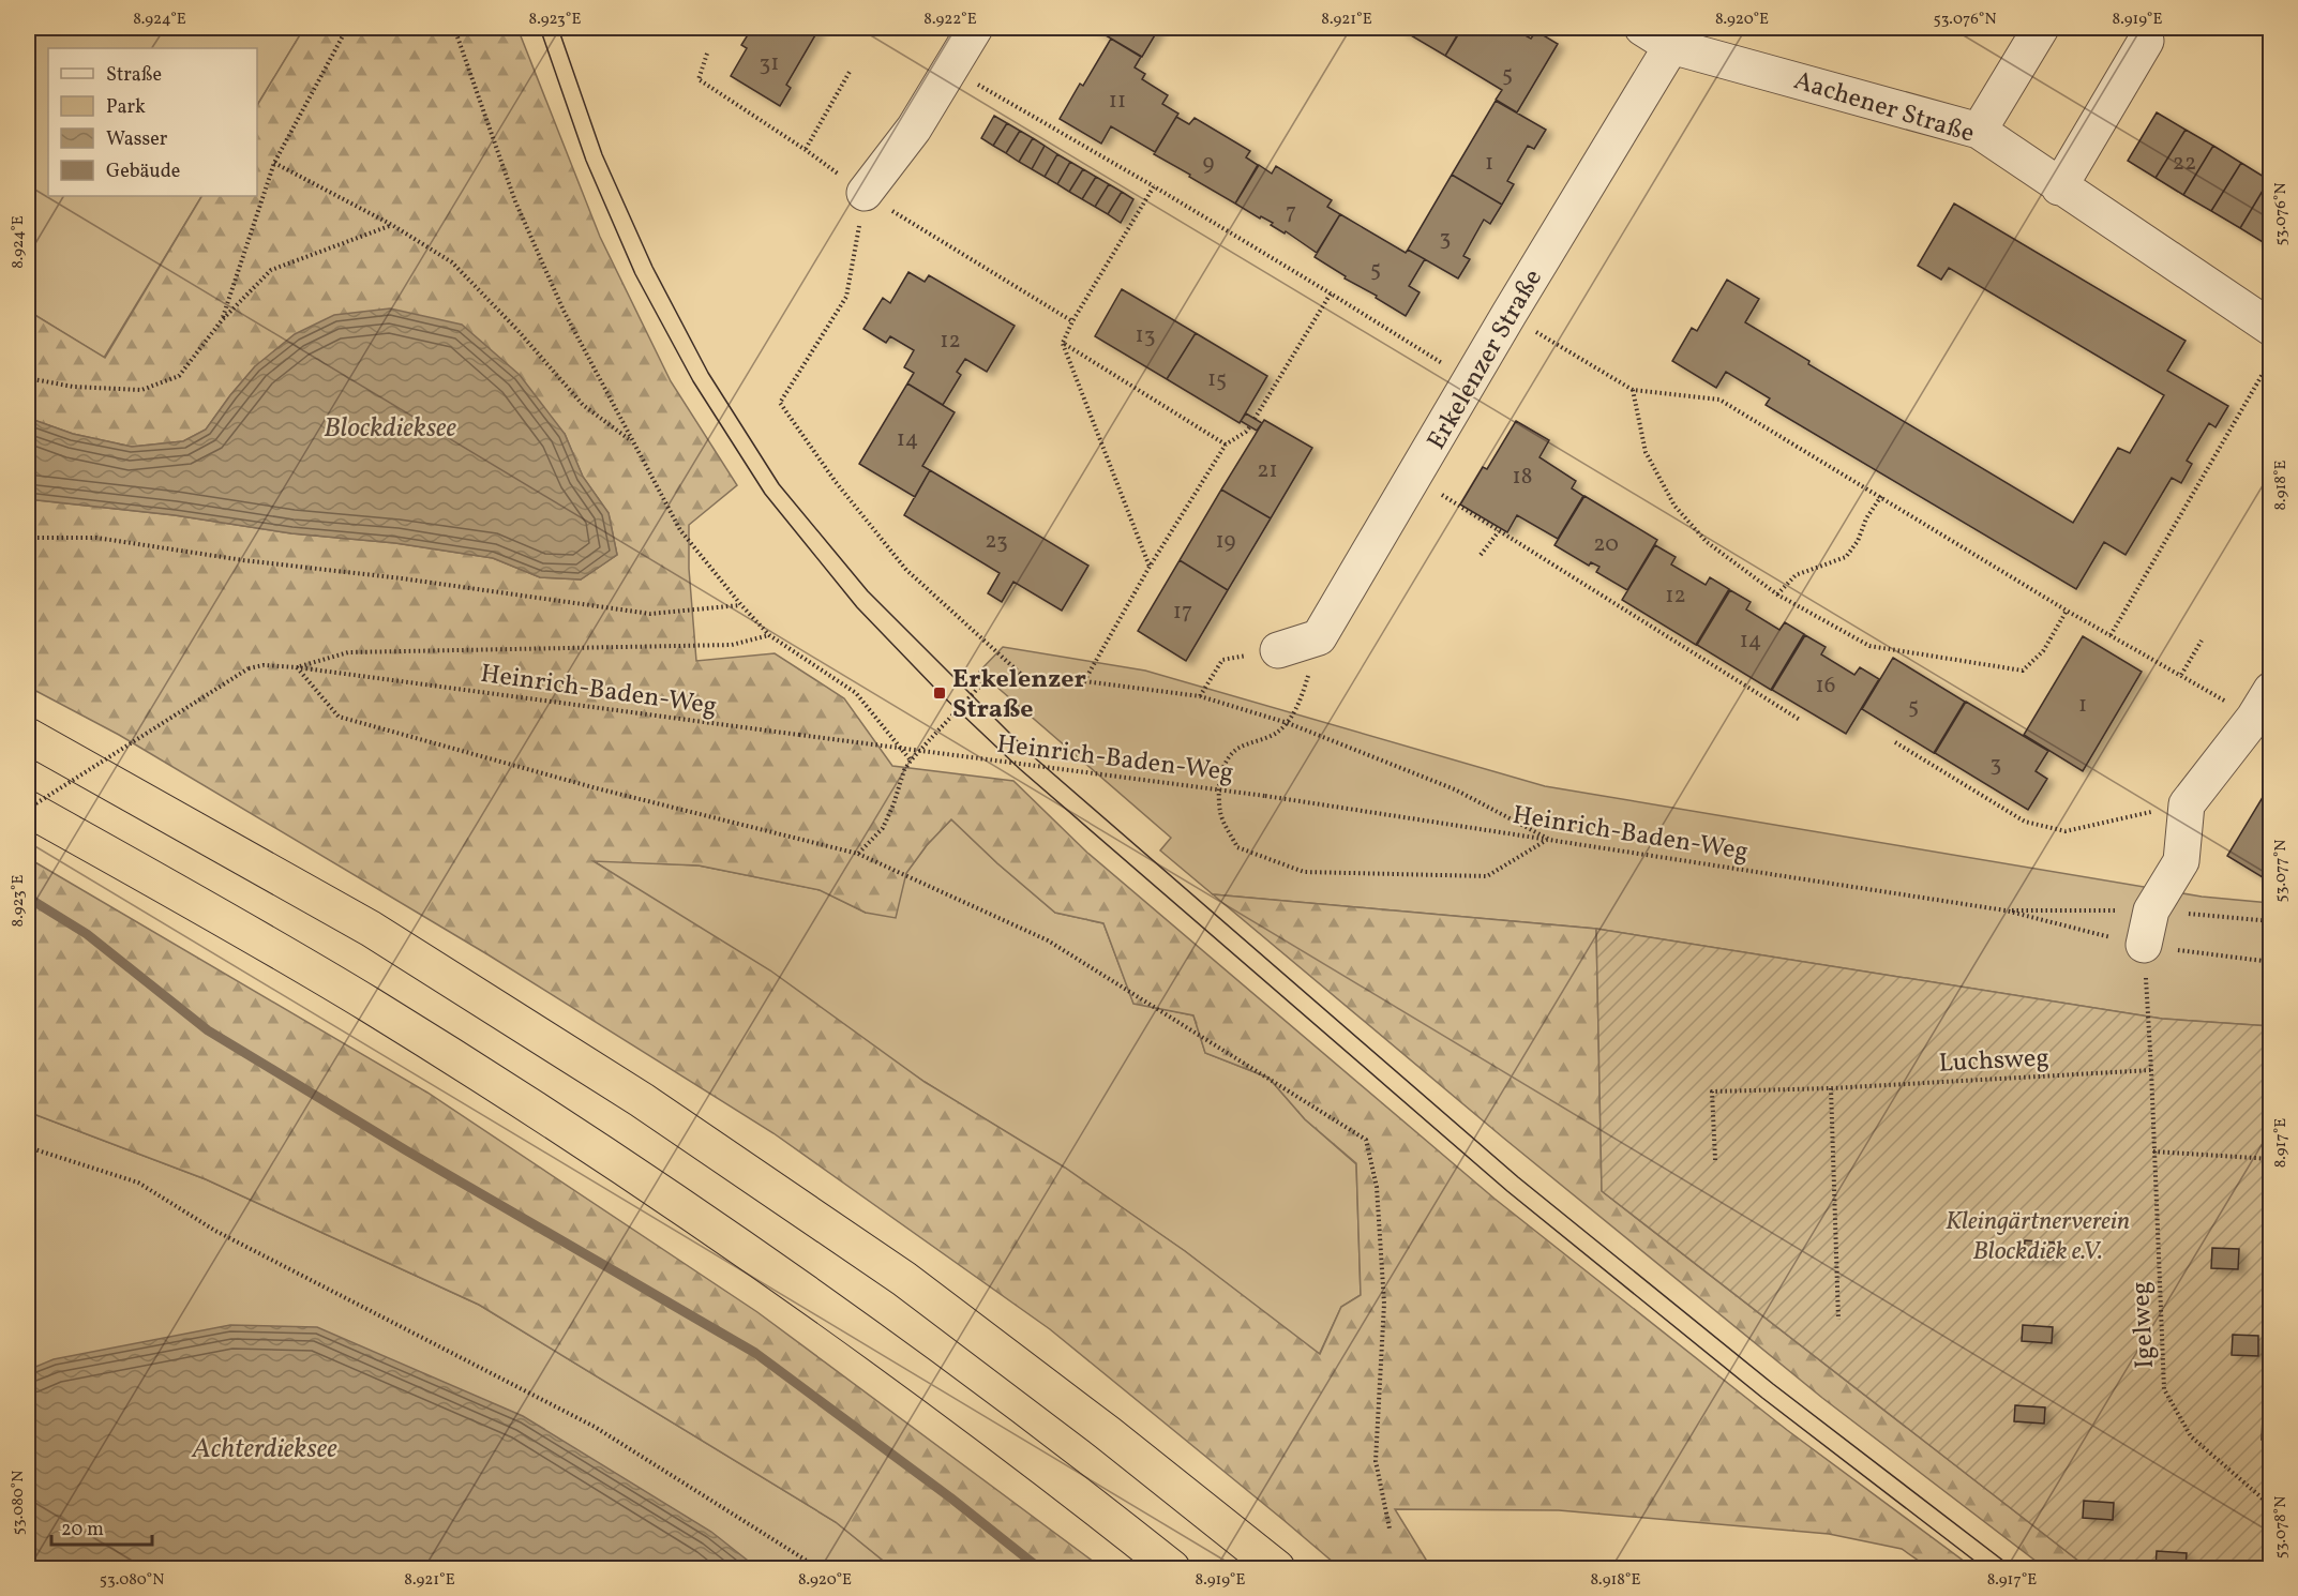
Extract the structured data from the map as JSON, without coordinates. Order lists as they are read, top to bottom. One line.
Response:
{"streets":{"street":["Aachener Straße","Erkelenzer Straße"],"path":["Heinrich-Baden-Weg","Luchsweg","Igelweg"]},"crossings":[["Aachener Straße","Erkelenzer Straße"],["Luchsweg","Igelweg"]],"water":["Blockdieksee","Achterdieksee"],"parks":["Kleingärtnerverein Blockdiek e.V."],"places":{"transit":["Erkelenzer Straße"]},"house_numbers":["31","5","11","9","1","22","7","3","5","13","12","15","14","21","18","23","19","20","12","17","14","16","1","5","3"],"legend":["Straße","Park","Wasser","Gebäude"],"scale_bar":"20 m","coordinates":["8.924°E","8.923°E","8.922°E","8.921°E","8.920°E","53.076°N","8.919°E","8.918°E","53.077°N","8.917°E","53.080°N","53.078°N"]}
